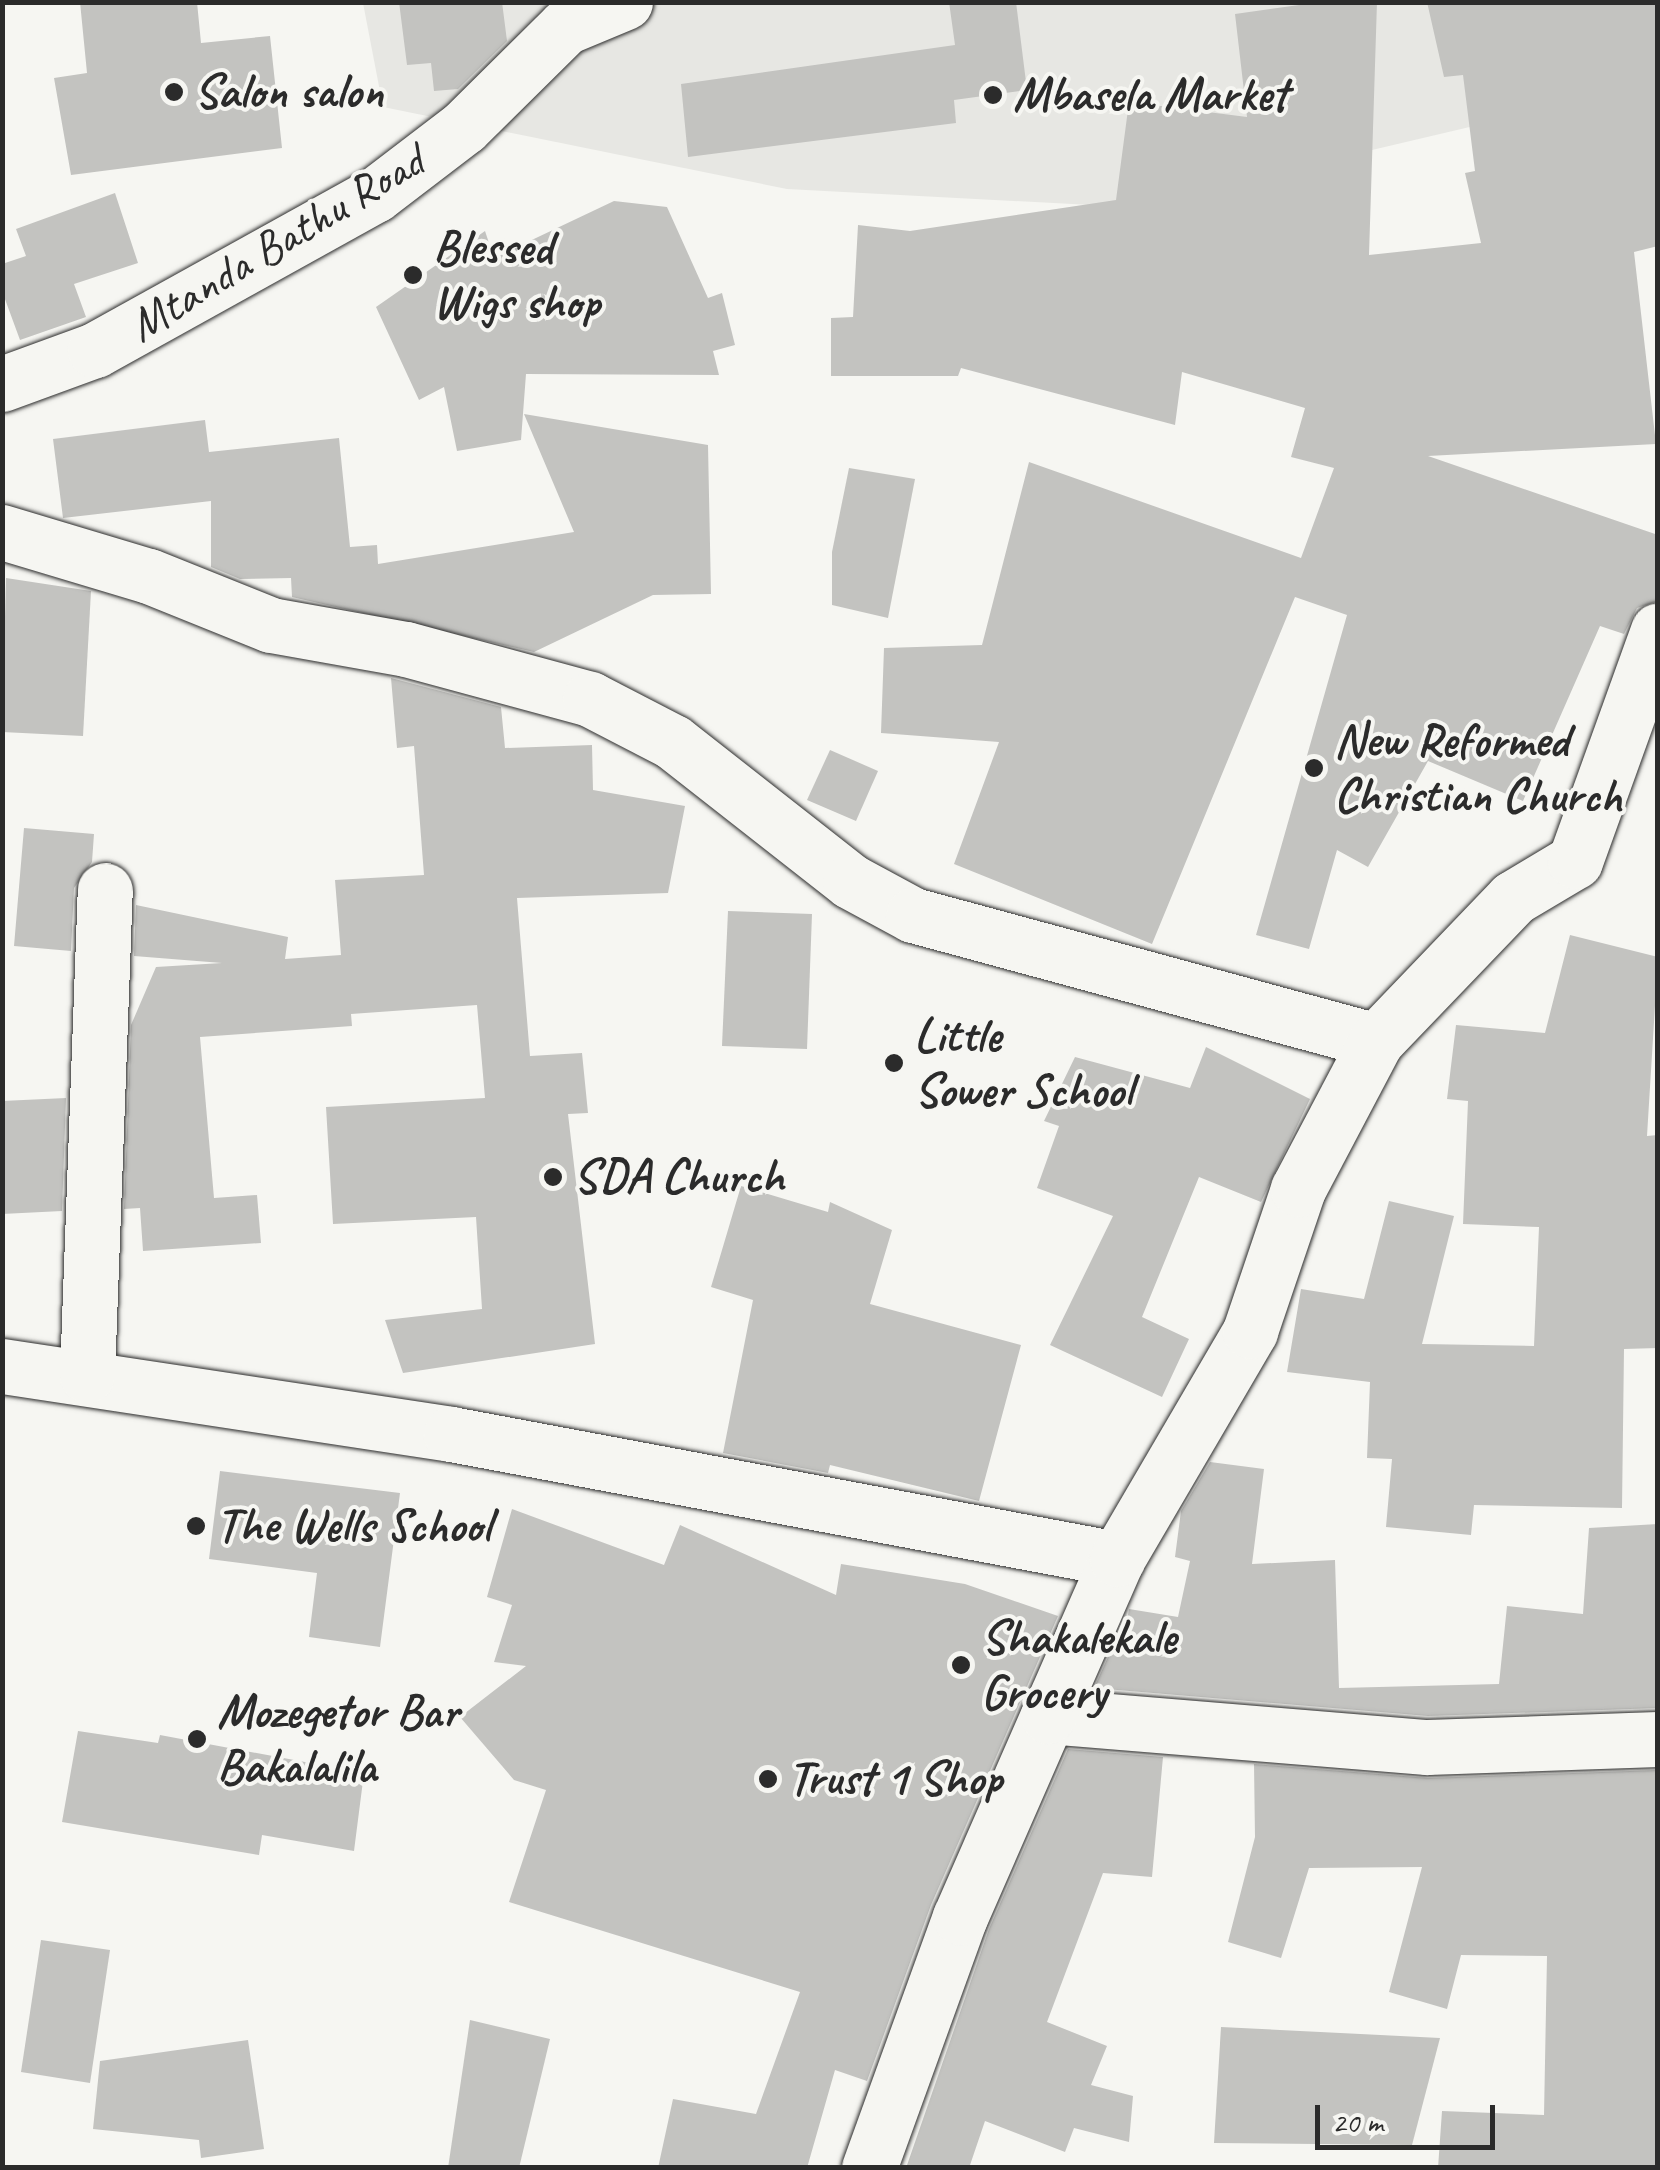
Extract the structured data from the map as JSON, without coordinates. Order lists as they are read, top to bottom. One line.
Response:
{"streets":{"street":["Mtanda Bathu Road"]},"places":["Salon salon","Mbasela Market","Blessed Wigs shop","New Reformed Christian Church","Little Sower School","SDA Church","The Wells School","Shakalekale Grocery","Mozegetor Bar Bakalalila","Trust 1 Shop"],"scale_bar":"20 m"}
